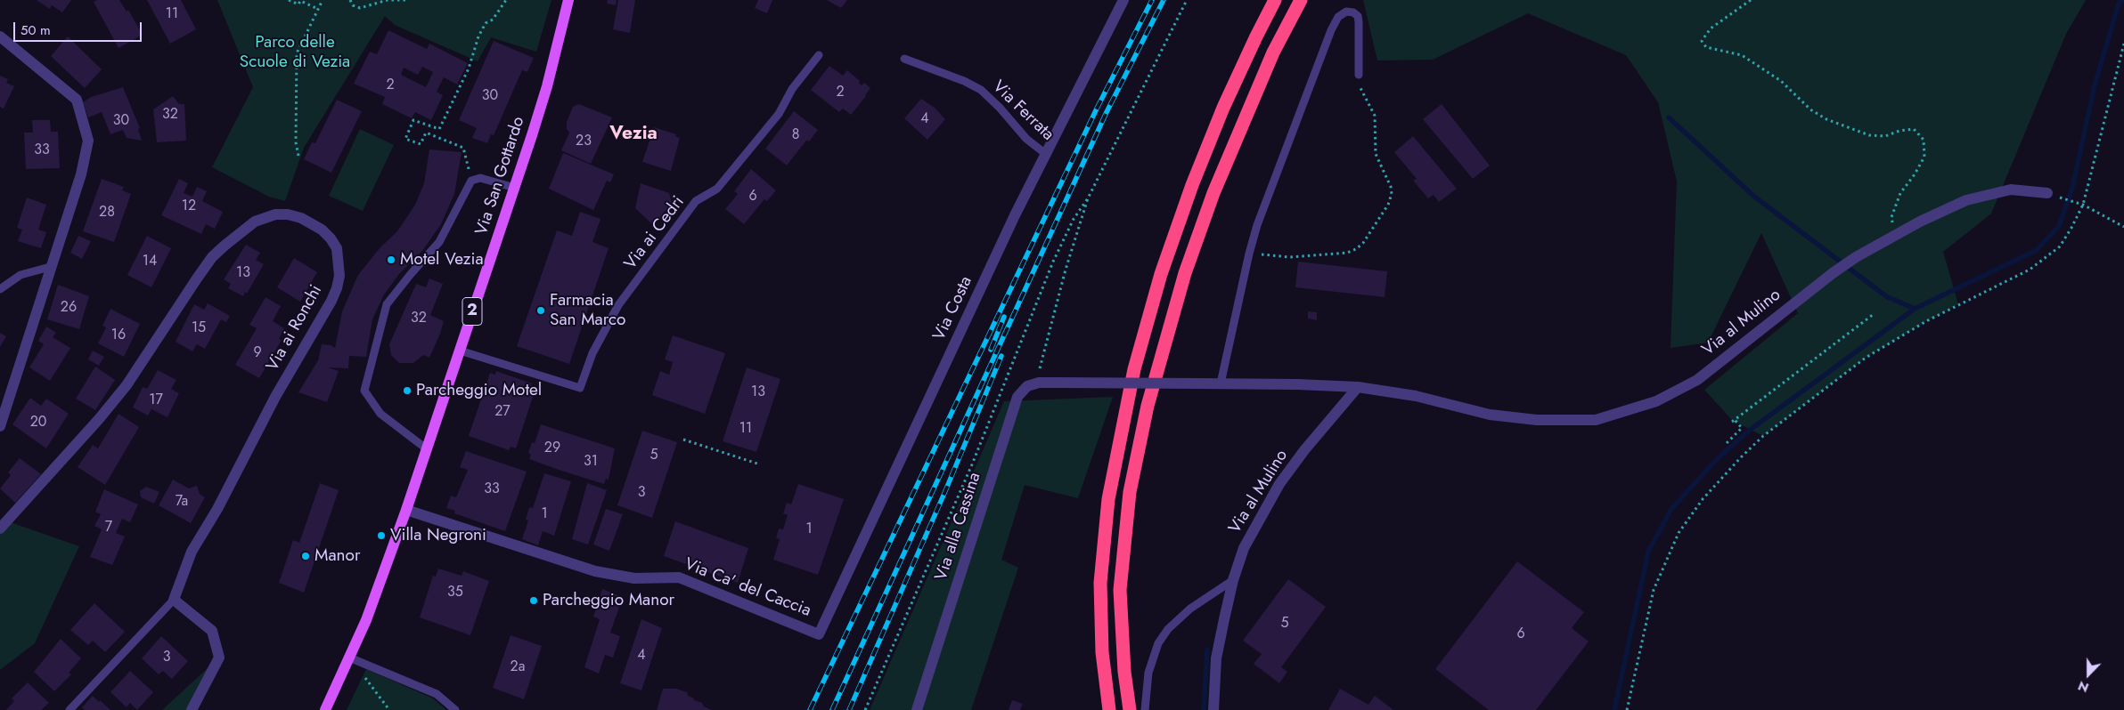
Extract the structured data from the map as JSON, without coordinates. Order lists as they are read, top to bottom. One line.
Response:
{"streets":{"main road":["Via San Gottardo","2"],"street":["Via Costa","Via al Mulino","Via ai Ronchi","Via alla Cassina","Via Ca' del Caccia"],"lane":["Via Ferrata","Via ai Cedri"]},"crossings":[["Via Ferrata","Via Costa"],["Via San Gottardo","Via ai Cedri"],["Via San Gottardo","Via Ca' del Caccia"],["Via Costa","Via Ca' del Caccia"],["Via al Mulino","Via alla Cassina"]],"districts":["Vezia"],"parks":["Parco delle Scuole di Vezia"],"places":["Motel Vezia","Farmacia San Marco","Parcheggio Motel","Villa Negroni","Manor","Parcheggio Manor"],"house_numbers":["11","2","2","30","32","4","30","8","23","33","6","12","28","14","13","26","32","15","16","9","13","17","27","20","11","29","5","31","33","3","7a","1","7","1","35","5","6","4","3","2a"],"scale_bar":"50 m","north":"bottom"}
